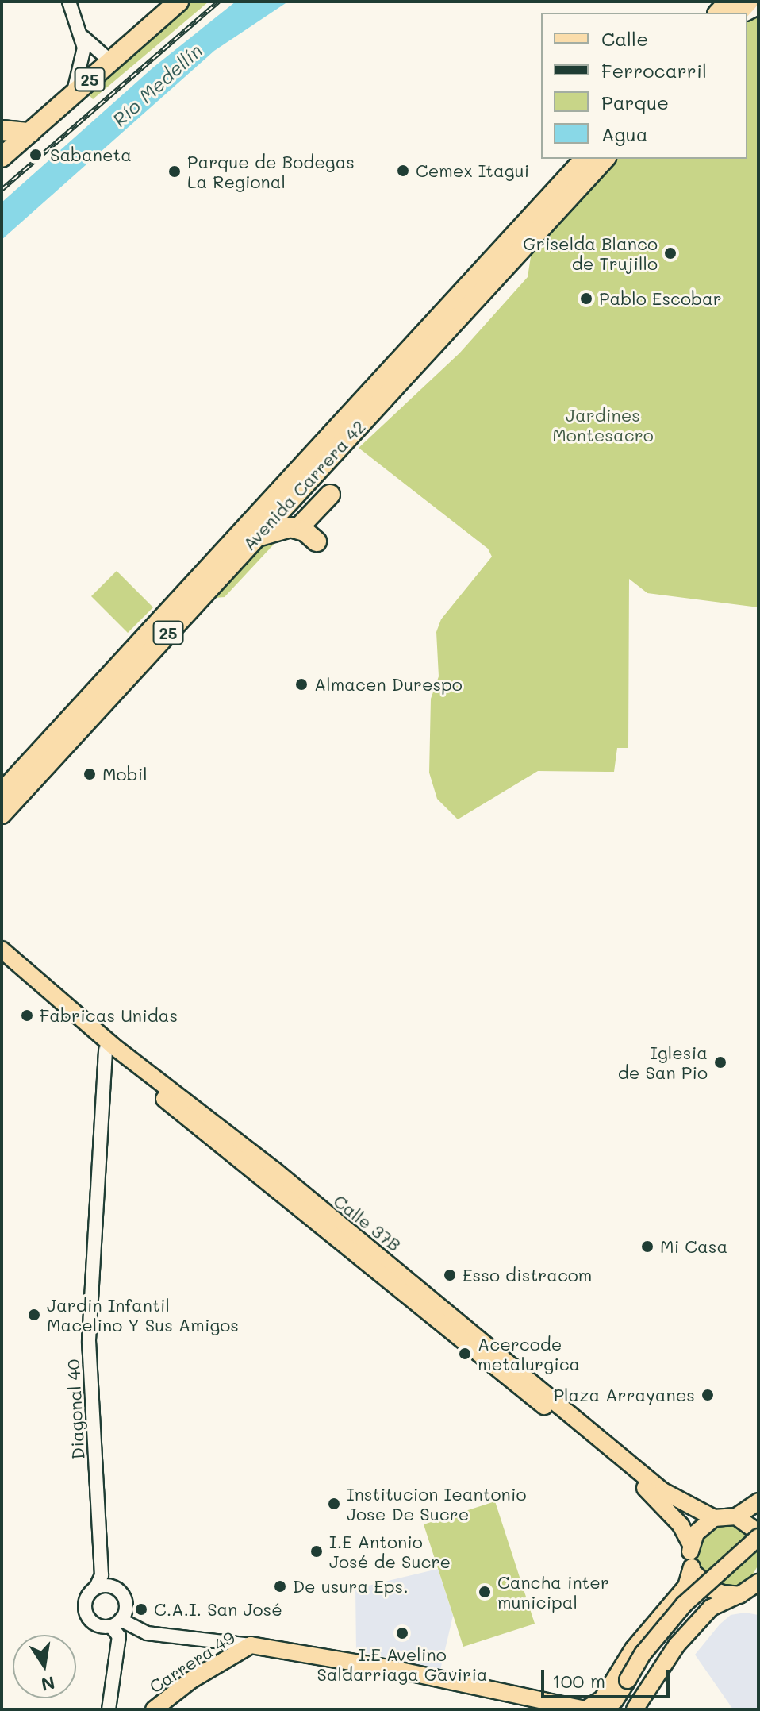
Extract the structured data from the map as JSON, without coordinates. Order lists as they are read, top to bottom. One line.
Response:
{"streets":{"highway":["25","Avenida Carrera 42"],"main road":["Calle 37B","Carrera 49"],"street":["Diagonal 40"]},"crossings":[["Calle 37B","Diagonal 40"]],"water":["Río Medellín"],"parks":["Jardines Montesacro"],"places":["Sabaneta","Cemex Itagui","Parque de Bodegas La Regional","Griselda Blanco de Trujillo","Pablo Escobar","Almacen Durespo","Mobil","Fabricas Unidas","Iglesia de San Pio","Mi Casa","Esso distracom","Jardin Infantil Macelino Y Sus Amigos","Acercode metalurgica","Plaza Arrayanes","Institucion Ieantonio Jose De Sucre","I.E Antonio José de Sucre","De usura Eps.","Cancha inter municipal","C.A.I. San José","I.E Avelino Saldarriaga Gaviria"],"legend":["Calle","Ferrocarril","Parque","Agua"],"scale_bar":"100 m","north":"bottom"}
